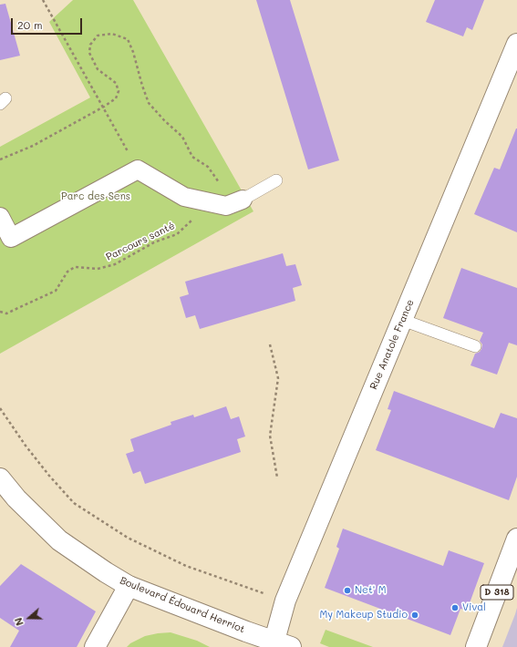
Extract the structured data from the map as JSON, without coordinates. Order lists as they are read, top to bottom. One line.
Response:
{"streets":{"street":["Rue Anatole France","D 318","Boulevard Édouard Herriot"],"path":["Parcours santé"]},"crossings":[["Rue Anatole France","Boulevard Édouard Herriot"]],"parks":["Parc des Sens"],"places":["Net' M","Vival","My Makeup Studio"],"scale_bar":"20 m","north":"left"}
